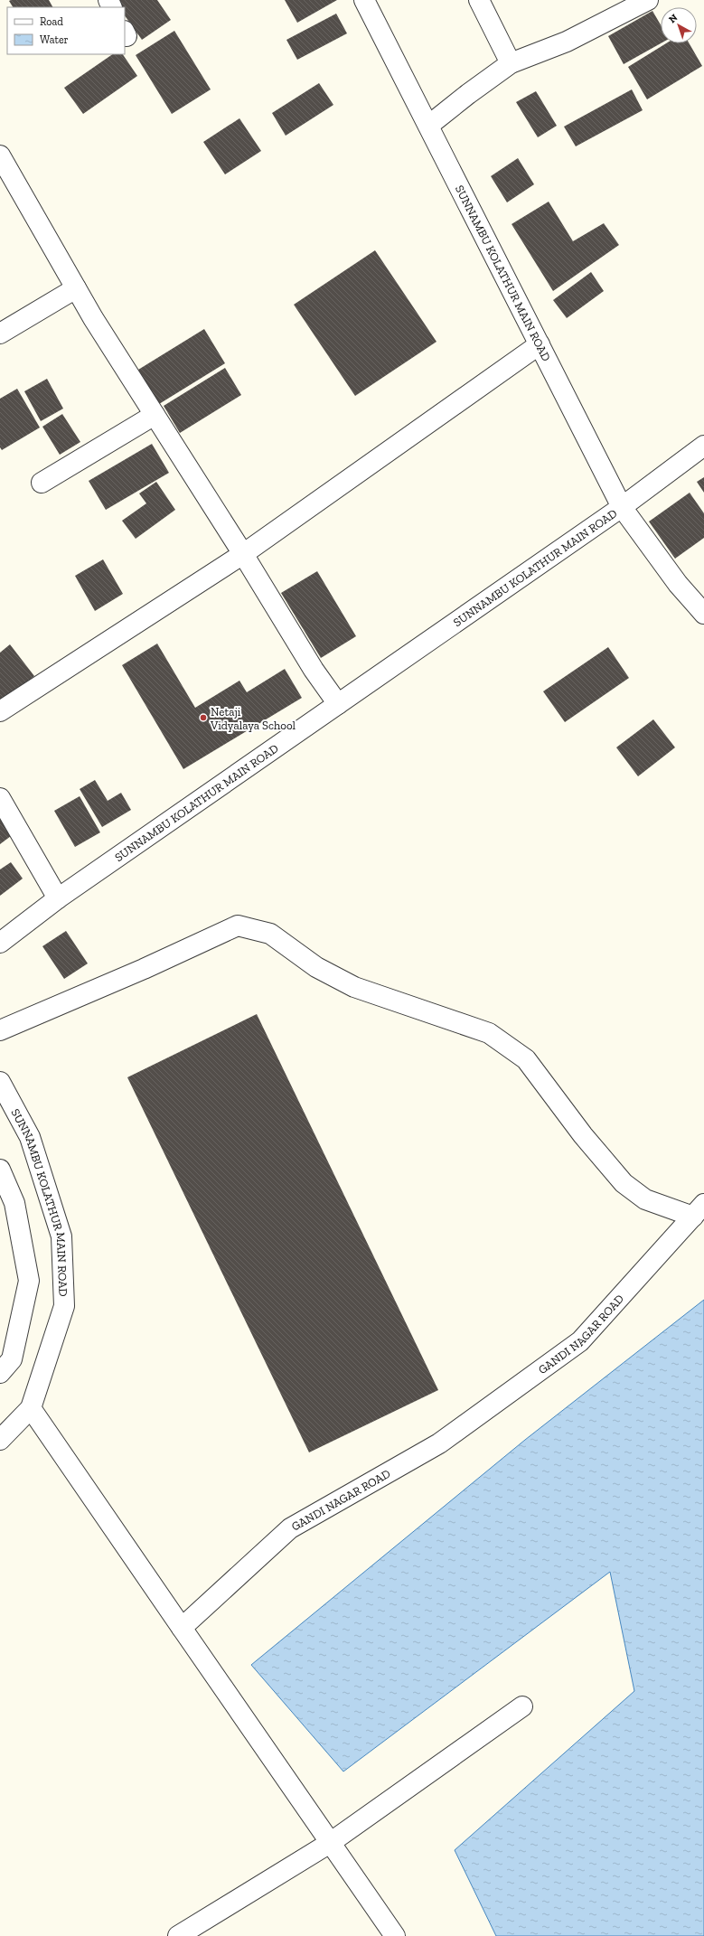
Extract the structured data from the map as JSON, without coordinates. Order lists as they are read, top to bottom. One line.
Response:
{"streets":{"street":["SUNNAMBU KOLATHUR MAIN ROAD","GANDI NAGAR ROAD"]},"places":["Netaji Vidyalaya School"],"legend":["Road","Water"],"north":"top left"}
